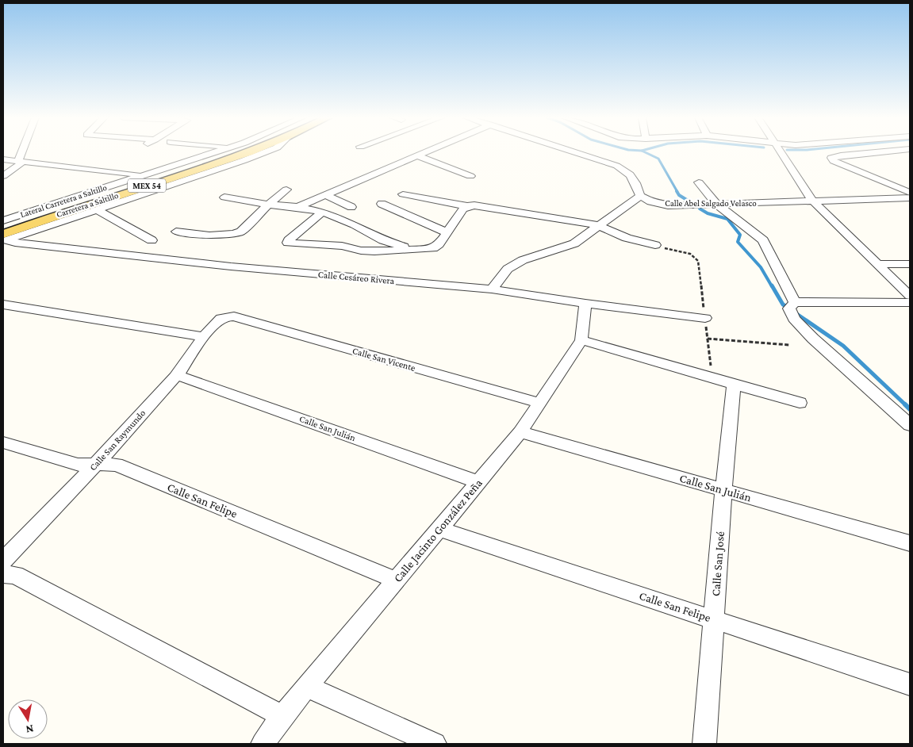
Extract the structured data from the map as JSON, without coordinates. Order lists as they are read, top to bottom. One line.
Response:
{"streets":{"main road":["MEX 54","Carretera a Saltillo"],"street":["Lateral Carretera a Saltillo","Calle Abel Salgado Velasco","Calle Cesáreo Rivera","Calle San Vicente","Calle San Julián","Calle San Raymundo","Calle San Felipe","Calle Jacinto González Peña","Calle San José"]},"crossings":[["Lateral Carretera a Saltillo","Carretera a Saltillo"],["Lateral Carretera a Saltillo","Calle Cesáreo Rivera"],["Carretera a Saltillo","Calle Cesáreo Rivera"],["Calle Cesáreo Rivera","Calle Jacinto González Peña"],["Calle San Vicente","Calle San Raymundo"],["Calle San Vicente","Calle Jacinto González Peña"],["Calle San Julián","Calle San Raymundo"],["Calle San Julián","Calle Jacinto González Peña"],["Calle San Julián","Calle San José"],["Calle San Raymundo","Calle San Felipe"],["Calle San Felipe","Calle Jacinto González Peña"],["Calle San Felipe","Calle San José"]],"north":"bottom"}
